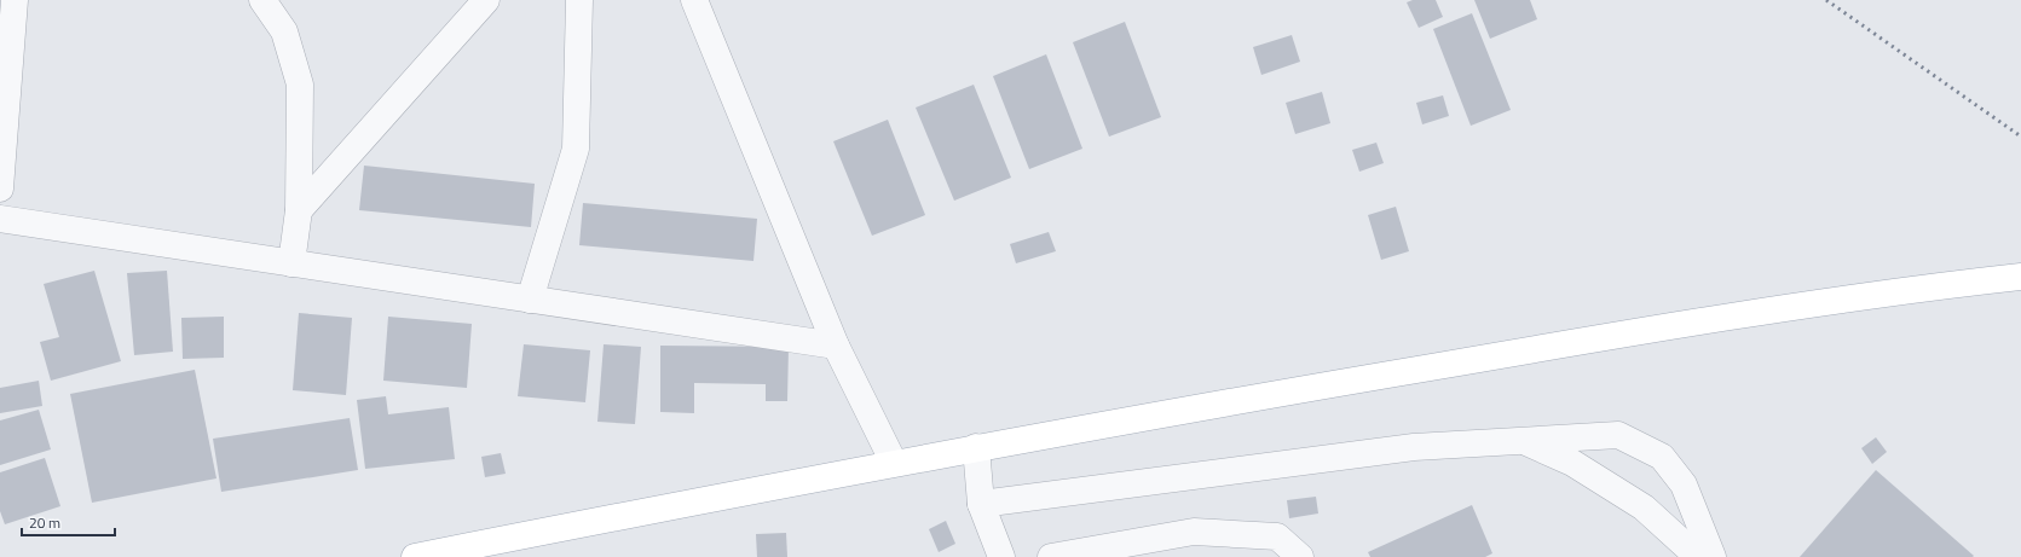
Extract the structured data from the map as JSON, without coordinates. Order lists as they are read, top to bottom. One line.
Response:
{"scale_bar":"20 m"}
